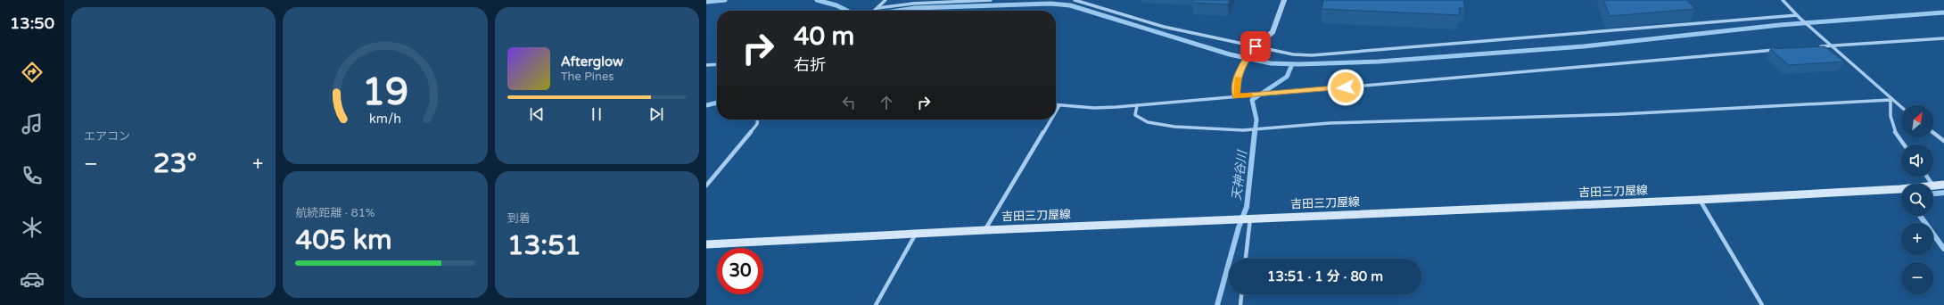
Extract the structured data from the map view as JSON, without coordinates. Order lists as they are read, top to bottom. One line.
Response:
{"streets":{"main road":["吉田三刀屋線"]},"water":["天神谷川"],"north":"top right","page":{"tabs":"13:50","tile":["エアコン",["航続距離 · 81%","405 km"],["到着","13:51"]],"turn":["40 m","右折"],"song":["Afterglow","The Pines"],"map_buttons":["+","−"],"heat":["−","23°","+"],"limit":"30","trip":"13:51 · 1 分 · 80 m","gauge":["19","km/h"]}}
